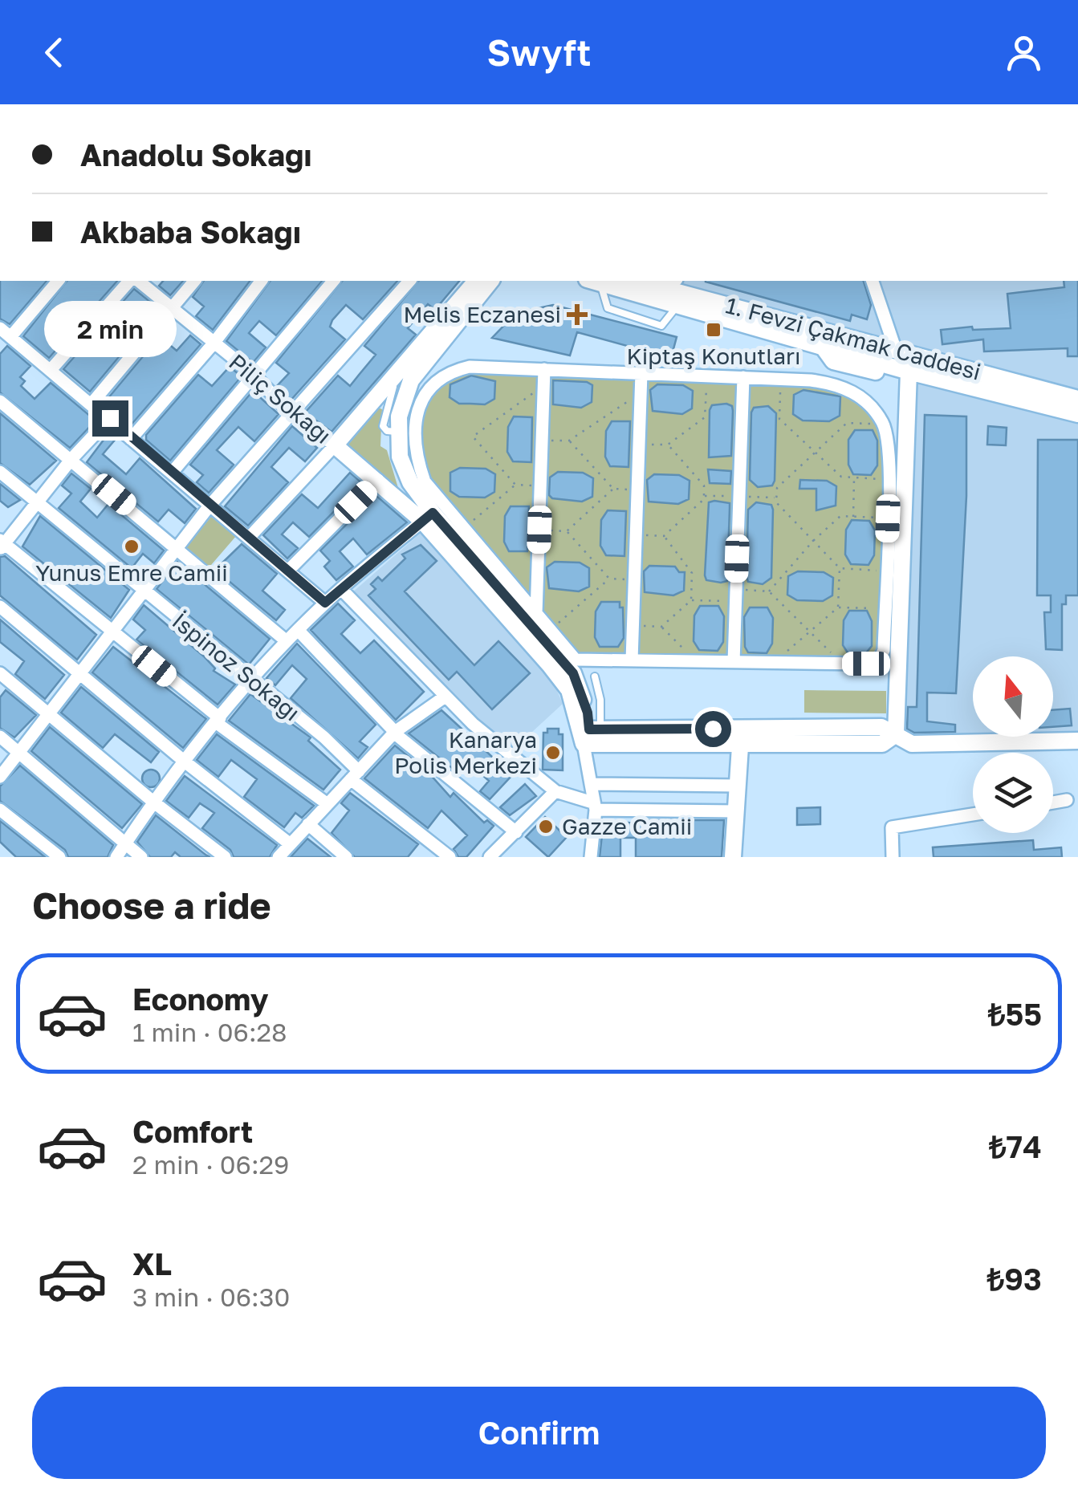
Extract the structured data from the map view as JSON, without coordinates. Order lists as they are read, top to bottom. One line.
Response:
{"streets":{"street":["1. Fevzi Çakmak Caddesi","Piliç Sokağı","İspinoz Sokağı"]},"places":{"health":["Melis Eczanesi"],"transit":["Kiptaş Konutları"],"other":["Yunus Emre Camii","Kanarya Polis Merkezi","Gazze Camii"]},"north":"top","page":{"header":"Swyft","banner":["Anadolu Sokağı","Akbaba Sokağı"],"bubble":"2 min","heading":"Choose a ride","list":[{"name":"Economy","note":"1 min · 06:28","value":"₺55"},{"name":"Comfort","note":"2 min · 06:29","value":"₺74"},{"name":"XL","note":"3 min · 06:30","value":"₺93"}],"buttons":"Confirm"}}
